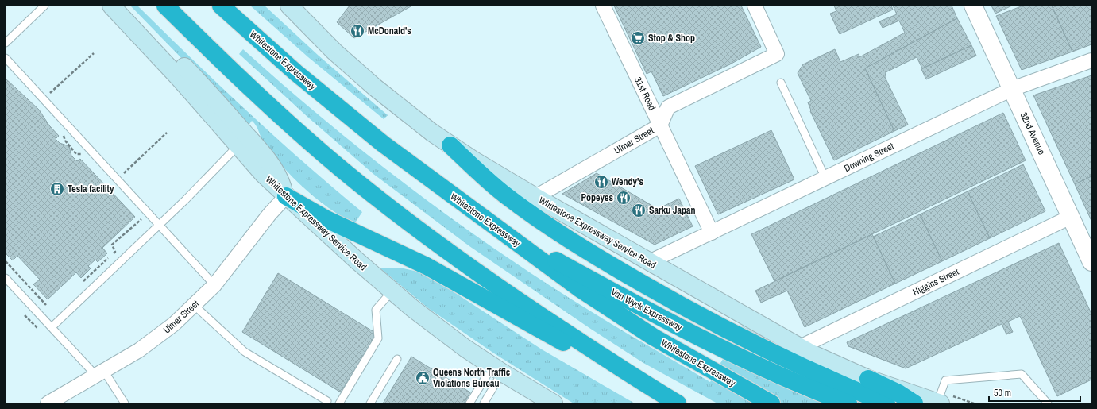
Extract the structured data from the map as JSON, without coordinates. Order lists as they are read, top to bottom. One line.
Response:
{"streets":{"highway":["Whitestone Expressway","Van Wyck Expressway"],"main road":["Whitestone Expressway Service Road"],"street":["31st Road","32nd Avenue","Ulmer Street","Downing Street","Higgins Street"]},"crossings":[["Whitestone Expressway","Van Wyck Expressway"],["31st Road","Ulmer Street"],["31st Road","Downing Street"],["32nd Avenue","Downing Street"],["32nd Avenue","Higgins Street"],["Ulmer Street","Whitestone Expressway Service Road"],["Downing Street","Whitestone Expressway Service Road"],["Whitestone Expressway Service Road","Higgins Street"]],"places":{"restaurant":["McDonald's","Wendy's","Popeyes","Sarku Japan"],"supermarket":["Stop & Shop"],"building":["Tesla facility"],"public building":["Queens North Traffic Violations Bureau"]},"scale_bar":"50 m"}
